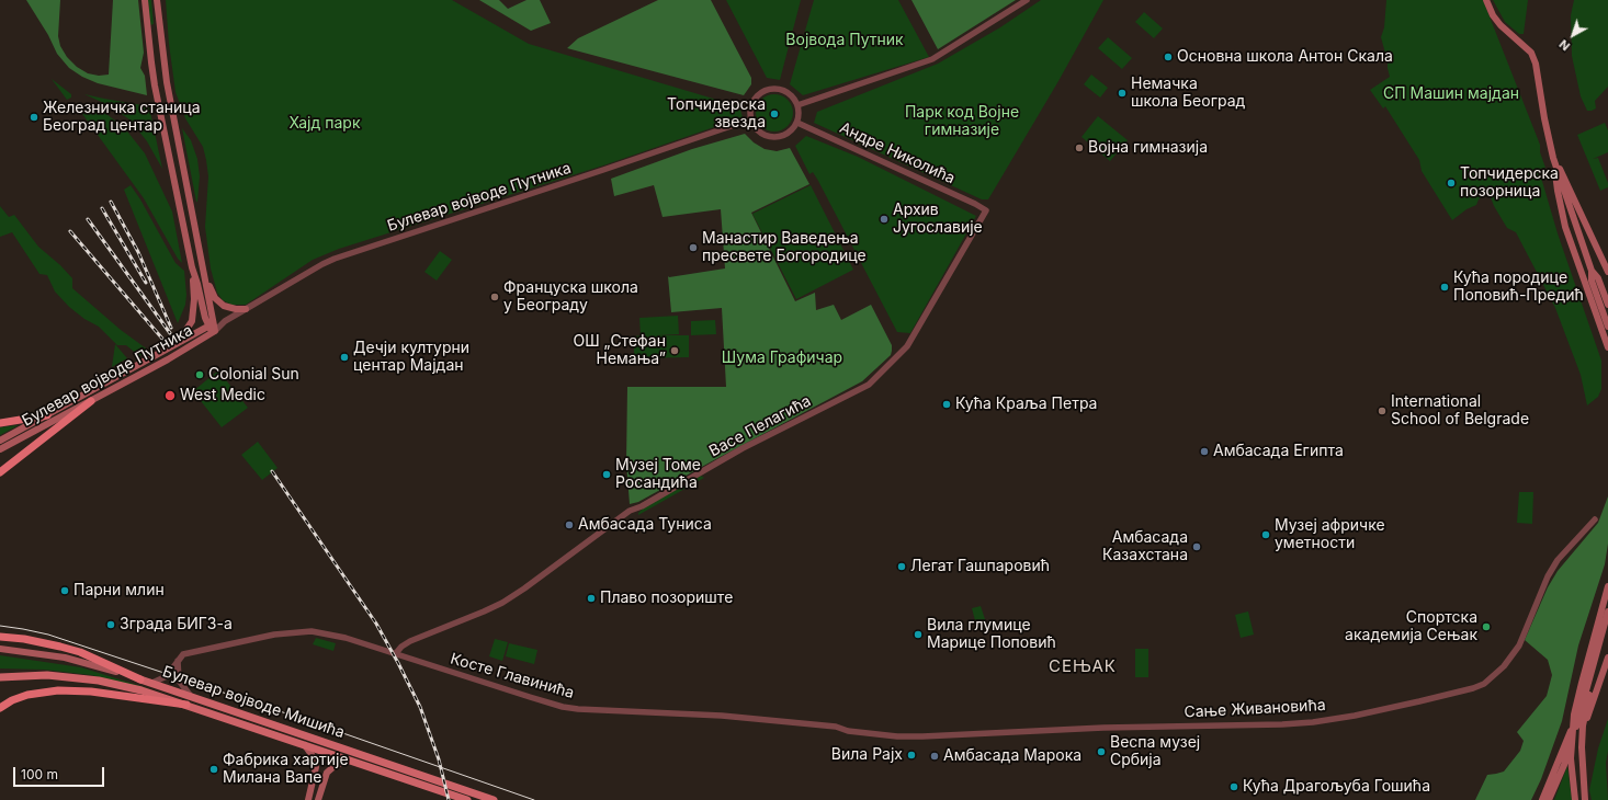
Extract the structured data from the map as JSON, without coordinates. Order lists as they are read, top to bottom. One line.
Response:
{"streets":{"main road":["Булевар војводе Путника","Булевар војводе Мишића"],"street":["Андре Николића","Васе Пелагића","Косте Главинића","Сање Живановића"]},"crossings":[["Андре Николића","Булевар војводе Путника"],["Андре Николића","Васе Пелагића"],["Васе Пелагића","Косте Главинића"],["Косте Главинића","Булевар војводе Мишића"],["Косте Главинића","Сање Живановића"]],"districts":["СЕЊАК"],"parks":["Војвода Путник","СП Машин мајдан","Парк код Војне гимназије","Хајд парк","Шума Графичар"],"places":["Основна школа Антон Скала","Немачка школа Београд","Топчидерска звезда","Железничка станица Београд центар","Војна гимназија","Топчидерска позорница","Архив Југославије","Манастир Ваведења пресвете Богородице","Кућа породице Поповић-Предић","Француска школа у Београду","ОШ „Стефан Немања”","Дечји културни центар Мајдан","Colonial Sun","West Medic","Кућа Краља Петра","International School of Belgrade","Амбасада Египта","Музеј Томе Росандића","Амбасада Туниса","Музеј афричке уметности","Амбасада Казахстана","Легат Гашпаровић","Парни млин","Плаво позориште","Зграда БИГЗ-а","Спортска академија Сењак","Вила глумице Марице Поповић","Веспа музеј Србија","Вила Рајх","Амбасада Марока","Фабрика хартије Милана Вапе","Кућа Драгољуба Гошића"],"scale_bar":"100 m","north":"bottom left"}
